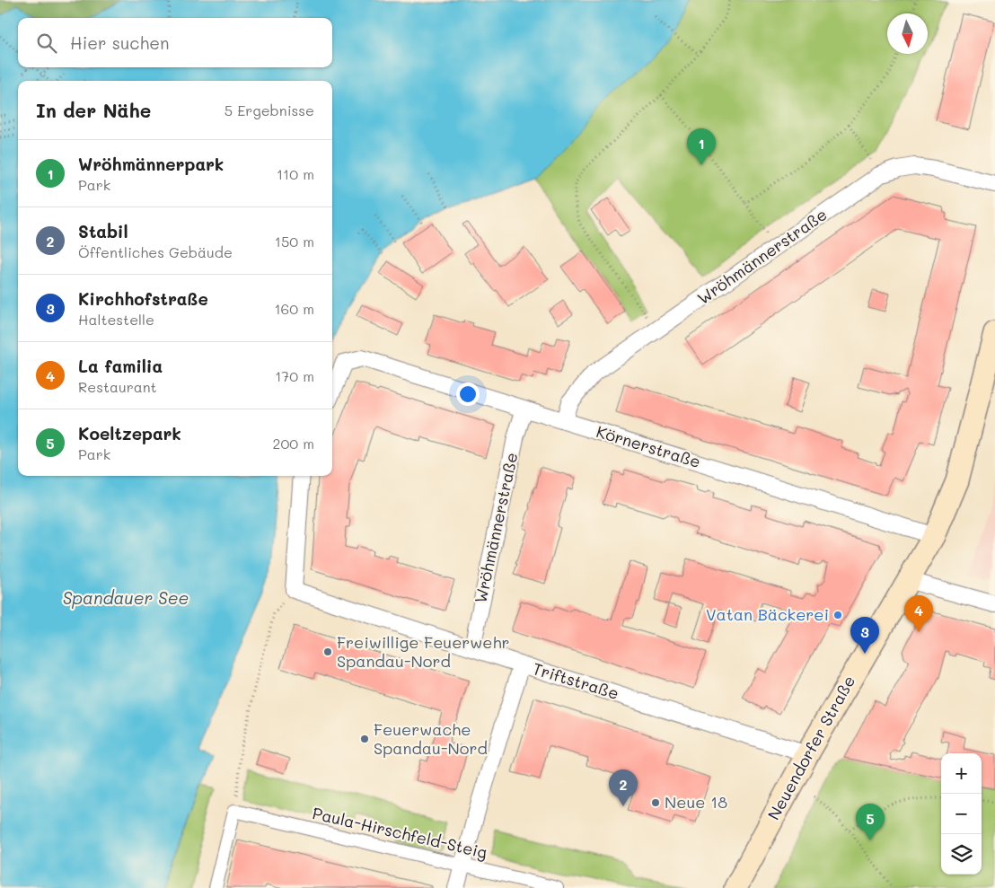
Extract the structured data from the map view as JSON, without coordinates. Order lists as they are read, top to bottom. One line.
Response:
{"streets":{"main road":["Neuendorfer Straße"],"street":["Wröhmännerstraße","Körnerstraße","Triftstraße","Paula-Hirschfeld-Steig"]},"crossings":[["Wröhmännerstraße","Körnerstraße"],["Wröhmännerstraße","Triftstraße"],["Körnerstraße","Neuendorfer Straße"],["Triftstraße","Neuendorfer Straße"]],"water":["Spandauer See"],"places":["Vatan Bäckerei","Freiwillige Feuerwehr Spandau-Nord","Feuerwache Spandau-Nord","Neue 18"],"north":"bottom","page":{"search":"Hier suchen","heading":["In der Nähe","5 Ergebnisse"],"pins":["1","4","3","2","5"],"list":[{"mark":"1","name":"Wröhmännerpark","note":"Park","value":"110 m"},{"mark":"2","name":"Stabil","note":"Öffentliches Gebäude","value":"150 m"},{"mark":"3","name":"Kirchhofstraße","note":"Haltestelle","value":"160 m"},{"mark":"4","name":"La familia","note":"Restaurant","value":"170 m"},{"mark":"5","name":"Koeltzepark","note":"Park","value":"200 m"}],"map_buttons":["+","−"]}}
